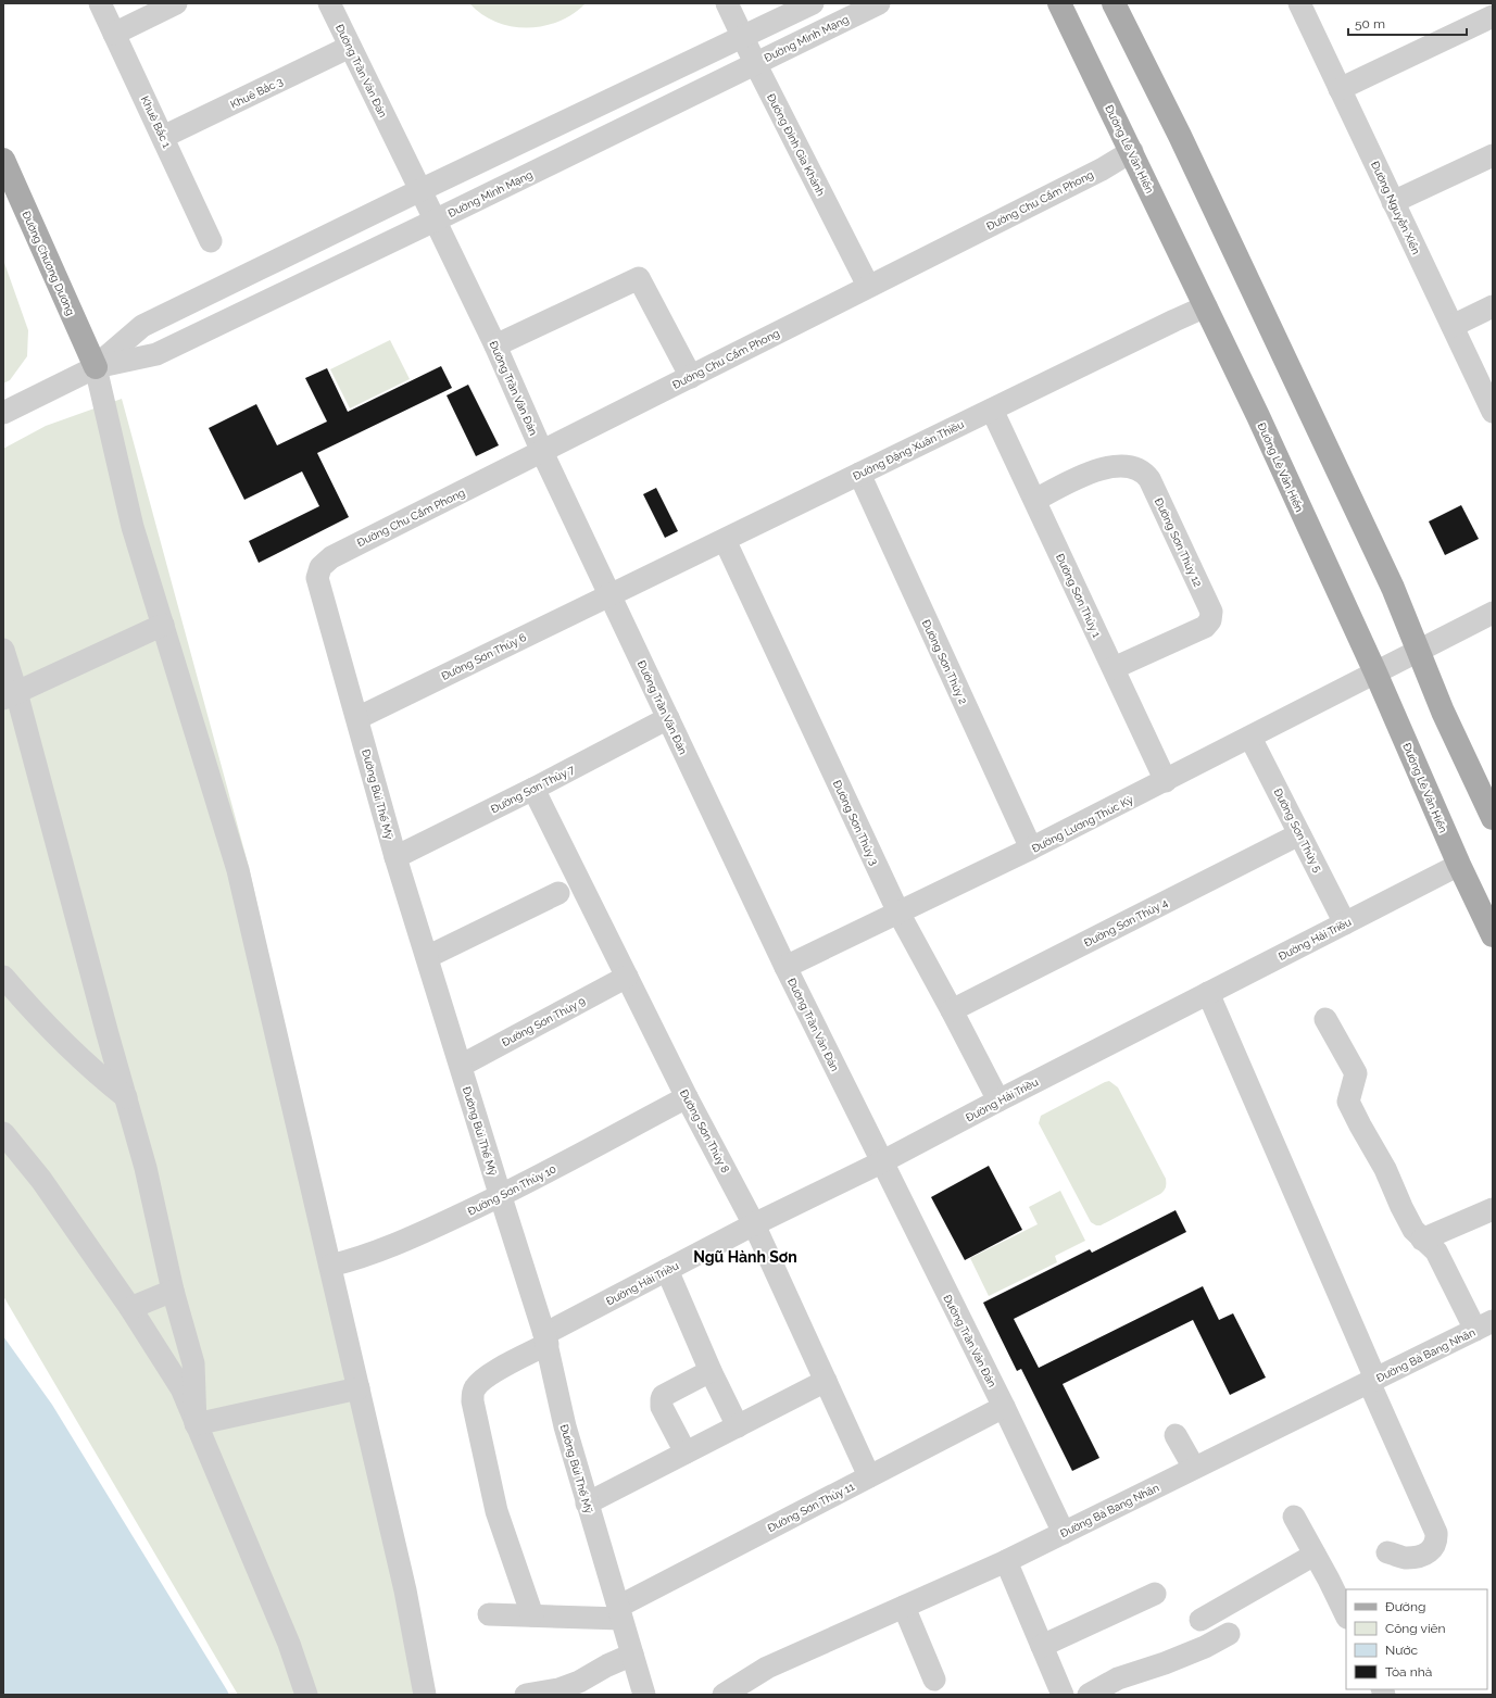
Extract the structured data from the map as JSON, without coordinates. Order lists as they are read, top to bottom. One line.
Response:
{"streets":{"main road":["Đường Lê Văn Hiến","Đường Chương Dương"],"street":["Đường Minh Mạng","Đường Trần Văn Đán","Khuê Bắc 3","Khuê Bắc 1","Đường Đinh Gia Khánh","Đường Chu Cẩm Phong","Đường Nguyễn Xiển","Đường Đặng Xuân Thiều","Đường Sơn Thủy 12","Đường Sơn Thủy 1","Đường Sơn Thủy 6","Đường Sơn Thủy 2","Đường Sơn Thủy 7","Đường Bùi Thế Mỹ","Đường Sơn Thủy 3","Đường Lương Thúc Kỳ","Đường Sơn Thủy 5","Đường Sơn Thủy 4","Đường Hải Triều","Đường Sơn Thủy 9","Đường Sơn Thủy 8","Đường Sơn Thủy 10","Đường Bà Bang Nhãn","Đường Sơn Thủy 11"]},"crossings":[["Đường Minh Mạng","Đường Trần Văn Đán"],["Đường Minh Mạng","Đường Đinh Gia Khánh"],["Đường Minh Mạng","Đường Chương Dương"],["Đường Trần Văn Đán","Khuê Bắc 3"],["Đường Trần Văn Đán","Đường Chu Cẩm Phong"],["Đường Trần Văn Đán","Đường Đặng Xuân Thiều"],["Đường Trần Văn Đán","Đường Sơn Thủy 6"],["Đường Trần Văn Đán","Đường Sơn Thủy 7"],["Đường Trần Văn Đán","Đường Lương Thúc Kỳ"],["Đường Trần Văn Đán","Đường Hải Triều"],["Đường Trần Văn Đán","Đường Bà Bang Nhãn"],["Đường Trần Văn Đán","Đường Sơn Thủy 11"],["Khuê Bắc 3","Khuê Bắc 1"],["Đường Đinh Gia Khánh","Đường Chu Cẩm Phong"],["Đường Lê Văn Hiến","Đường Chu Cẩm Phong"],["Đường Lê Văn Hiến","Đường Đặng Xuân Thiều"],["Đường Lê Văn Hiến","Đường Lương Thúc Kỳ"],["Đường Lê Văn Hiến","Đường Hải Triều"],["Đường Chu Cẩm Phong","Đường Bùi Thế Mỹ"],["Đường Đặng Xuân Thiều","Đường Sơn Thủy 1"],["Đường Đặng Xuân Thiều","Đường Sơn Thủy 6"],["Đường Đặng Xuân Thiều","Đường Sơn Thủy 2"],["Đường Đặng Xuân Thiều","Đường Sơn Thủy 3"],["Đường Sơn Thủy 12","Đường Sơn Thủy 1"],["Đường Sơn Thủy 1","Đường Lương Thúc Kỳ"],["Đường Sơn Thủy 6","Đường Bùi Thế Mỹ"],["Đường Sơn Thủy 2","Đường Lương Thúc Kỳ"],["Đường Sơn Thủy 7","Đường Bùi Thế Mỹ"],["Đường Sơn Thủy 7","Đường Sơn Thủy 8"],["Đường Bùi Thế Mỹ","Đường Hải Triều"],["Đường Bùi Thế Mỹ","Đường Sơn Thủy 9"],["Đường Bùi Thế Mỹ","Đường Sơn Thủy 10"],["Đường Bùi Thế Mỹ","Đường Sơn Thủy 11"],["Đường Sơn Thủy 3","Đường Lương Thúc Kỳ"],["Đường Sơn Thủy 3","Đường Sơn Thủy 4"],["Đường Sơn Thủy 3","Đường Hải Triều"],["Đường Lương Thúc Kỳ","Đường Sơn Thủy 5"],["Đường Sơn Thủy 5","Đường Sơn Thủy 4"],["Đường Sơn Thủy 5","Đường Hải Triều"],["Đường Hải Triều","Đường Sơn Thủy 8"],["Đường Sơn Thủy 9","Đường Sơn Thủy 8"],["Đường Sơn Thủy 8","Đường Sơn Thủy 10"],["Đường Sơn Thủy 8","Đường Sơn Thủy 11"]],"districts":["Ngũ Hành Sơn"],"legend":["Đường","Công viên","Nước","Tòa nhà"],"scale_bar":"50 m"}
